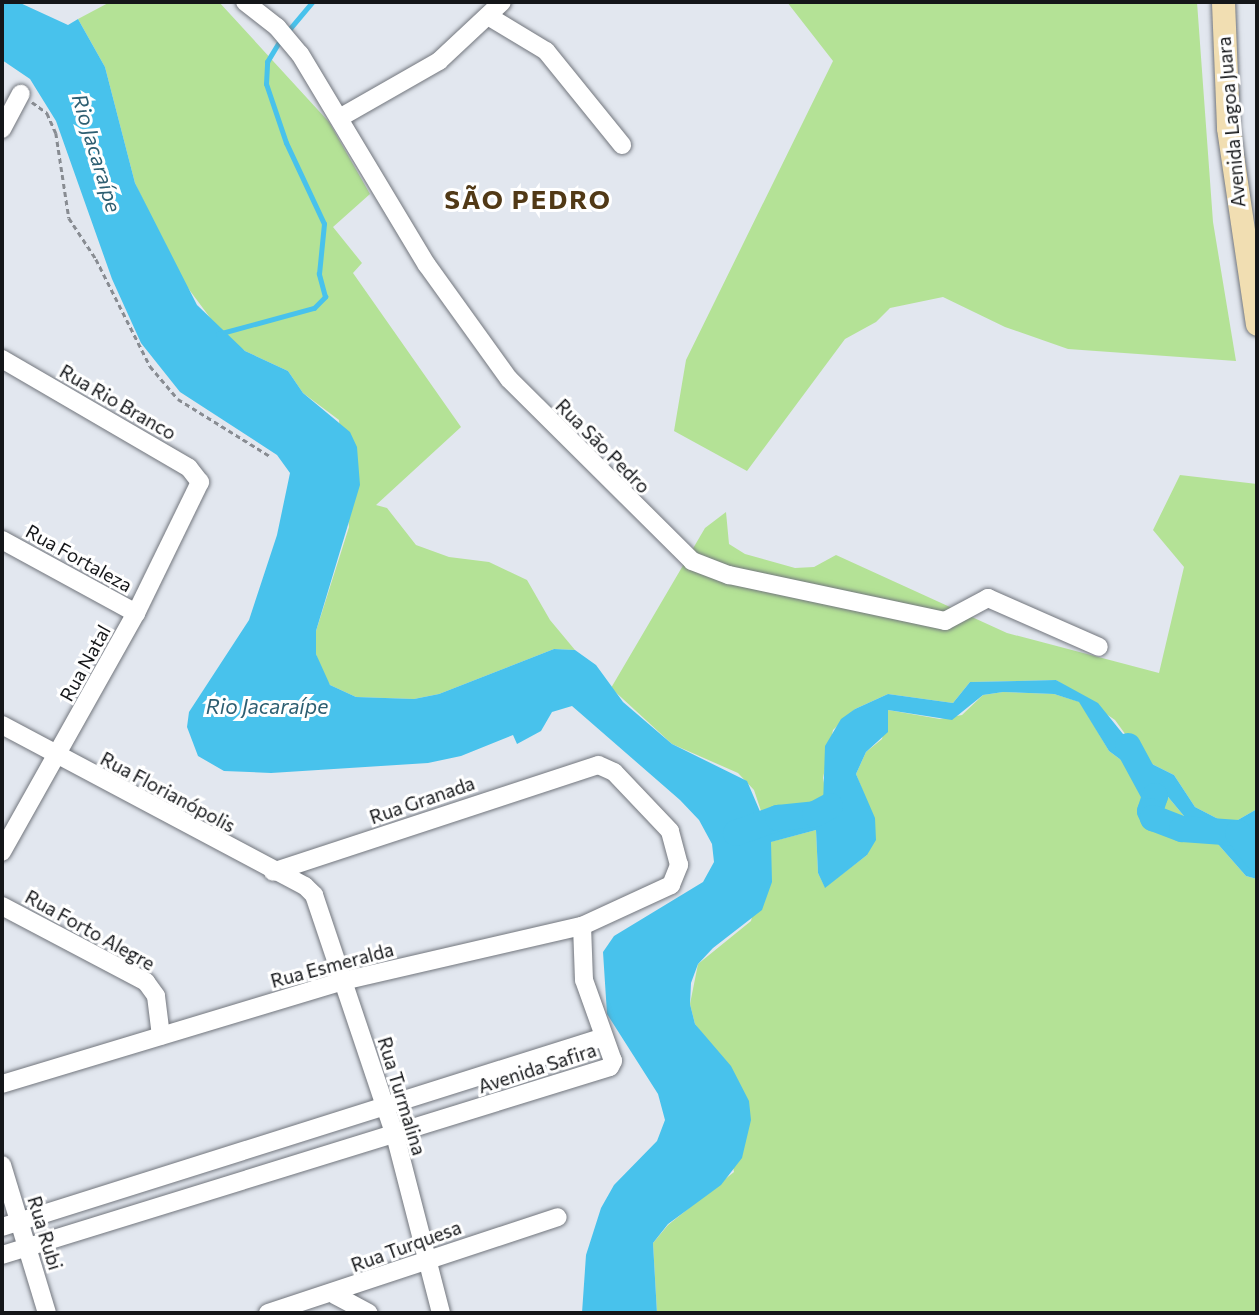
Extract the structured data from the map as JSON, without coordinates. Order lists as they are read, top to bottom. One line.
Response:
{"streets":{"main road":["Avenida Lagoa Juara"],"street":["Rua Rio Branco","Rua São Pedro","Rua Fortaleza","Rua Natal","Rua Florianópolis","Rua Granada","Rua Forto Alegre","Rua Esmeralda","Avenida Safira","Rua Turmalina","Rua Rubi","Rua Turquesa"]},"crossings":[["Rua Rio Branco","Rua Natal"],["Rua Fortaleza","Rua Natal"],["Rua Natal","Rua Florianópolis"],["Rua Florianópolis","Rua Granada"],["Rua Florianópolis","Rua Turmalina"],["Rua Granada","Rua Esmeralda"],["Rua Forto Alegre","Rua Esmeralda"],["Rua Esmeralda","Rua Turmalina"],["Avenida Safira","Rua Turmalina"],["Avenida Safira","Rua Rubi"],["Rua Turmalina","Rua Turquesa"]],"districts":["SÃO PEDRO"],"water":["Rio Jacaraípe"]}
